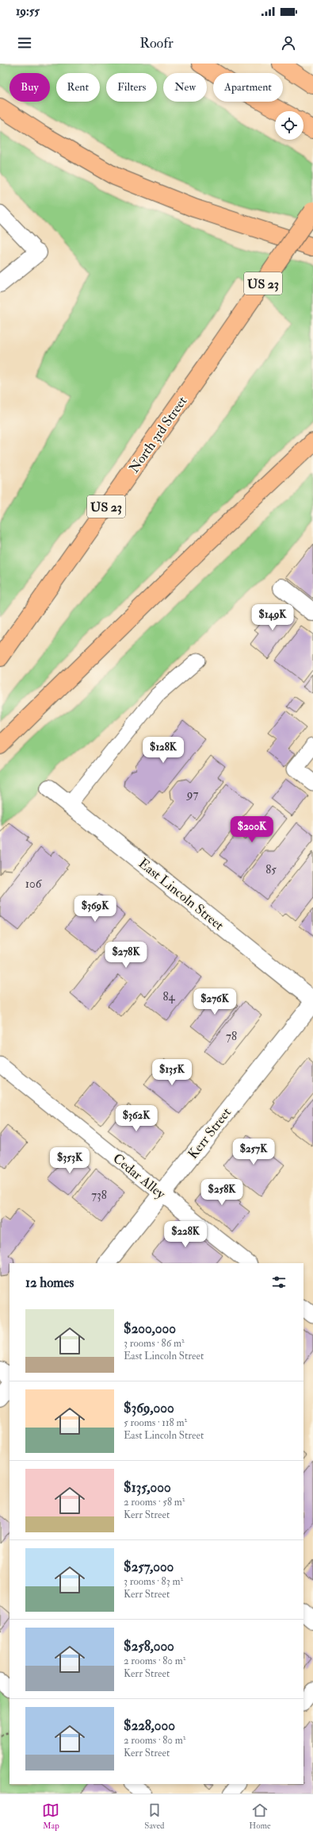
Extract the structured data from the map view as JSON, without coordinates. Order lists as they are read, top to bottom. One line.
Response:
{"streets":{"main road":["US 23","North 3rd Street"],"street":["East Lincoln Street","Kerr Street"],"lane":["Cedar Alley"]},"crossings":[["Kerr Street","Cedar Alley"]],"house_numbers":["97","85","106","84","78","738"],"page":{"status":"19:55","header":"Roofr","chip":["Buy","Rent","Filters","New","Apartment"],"price":["$149K","$128K","$200K","$369K","$278K","$276K","$135K","$362K","$257K","$353K","$258K","$228K"],"heading":"12 homes","list":[{"name":"$200,000","note":"3 rooms · 86 m² · East Lincoln Street"},{"name":"$369,000","note":"5 rooms · 118 m² · East Lincoln Street"},{"name":"$135,000","note":"2 rooms · 58 m² · Kerr Street"},{"name":"$257,000","note":"3 rooms · 83 m² · Kerr Street"},{"name":"$258,000","note":"2 rooms · 80 m² · Kerr Street"},{"name":"$228,000","note":"2 rooms · 80 m² · Kerr Street"}],"tabs":["Map","Saved","Home"]}}
